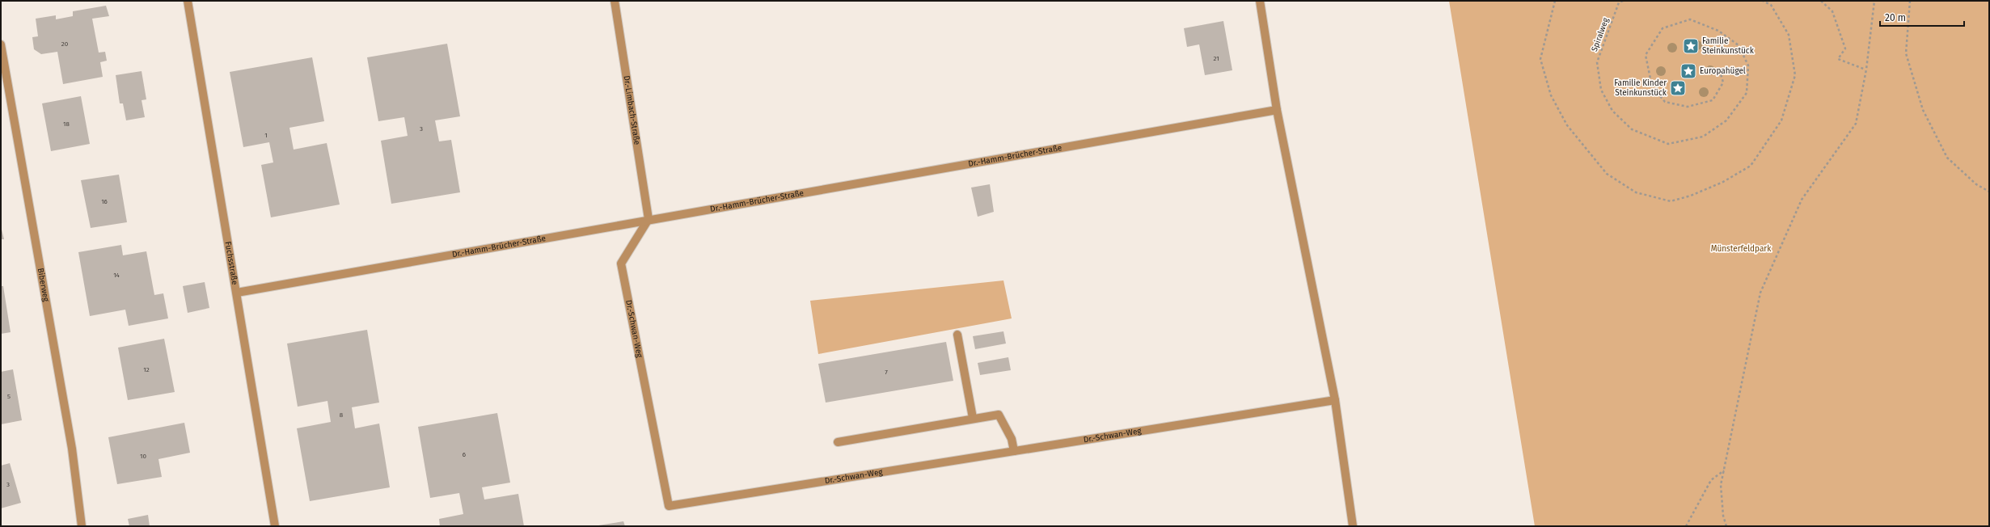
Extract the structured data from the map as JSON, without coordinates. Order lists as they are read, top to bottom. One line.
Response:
{"streets":{"street":["Dr.-Limbach-Straße","Dr.-Hamm-Brücher-Straße","Fuchsstraße","Biberweg","Dr.-Schwan-Weg"],"path":["Spiralweg"]},"crossings":[["Dr.-Limbach-Straße","Dr.-Hamm-Brücher-Straße"],["Dr.-Limbach-Straße","Dr.-Schwan-Weg"],["Dr.-Hamm-Brücher-Straße","Fuchsstraße"],["Dr.-Hamm-Brücher-Straße","Dr.-Schwan-Weg"]],"parks":["Münsterfeldpark"],"places":{"place":["Familie Steinkunstück","Europahügel","Familie Kinder Steinkunstück"]},"house_numbers":["20","21","18","3","1","16","14","12","7","5","8","6","10","3"],"scale_bar":"20 m"}
